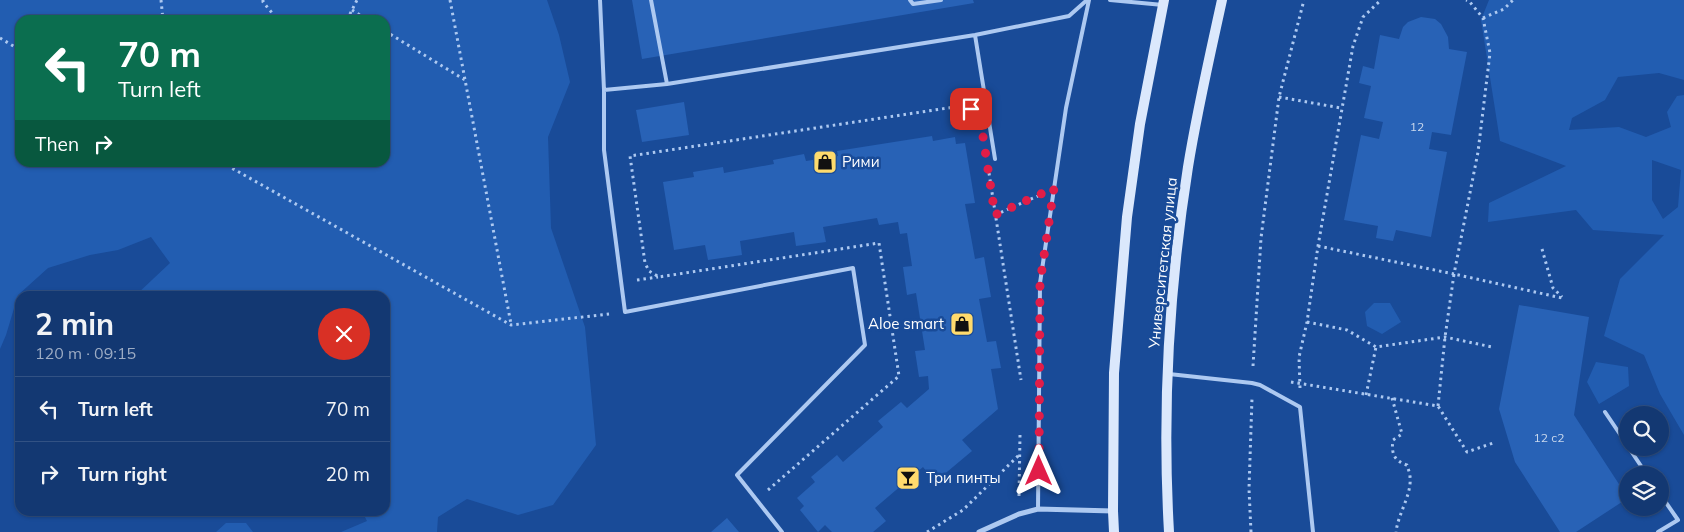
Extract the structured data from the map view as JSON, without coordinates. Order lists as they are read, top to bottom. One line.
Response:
{"streets":{"main road":["Университетская улица"]},"places":{"shop":["Рими","Aloe smart"],"bar":["Три пинты"]},"house_numbers":["12","12 с2"],"page":{"turn":["70 m","Turn left"],"then":"Then","heading":["2 min","120 m · 09:15"],"list":[{"name":"Turn left","value":"70 m"},{"name":"Turn right","value":"20 m"}]}}
